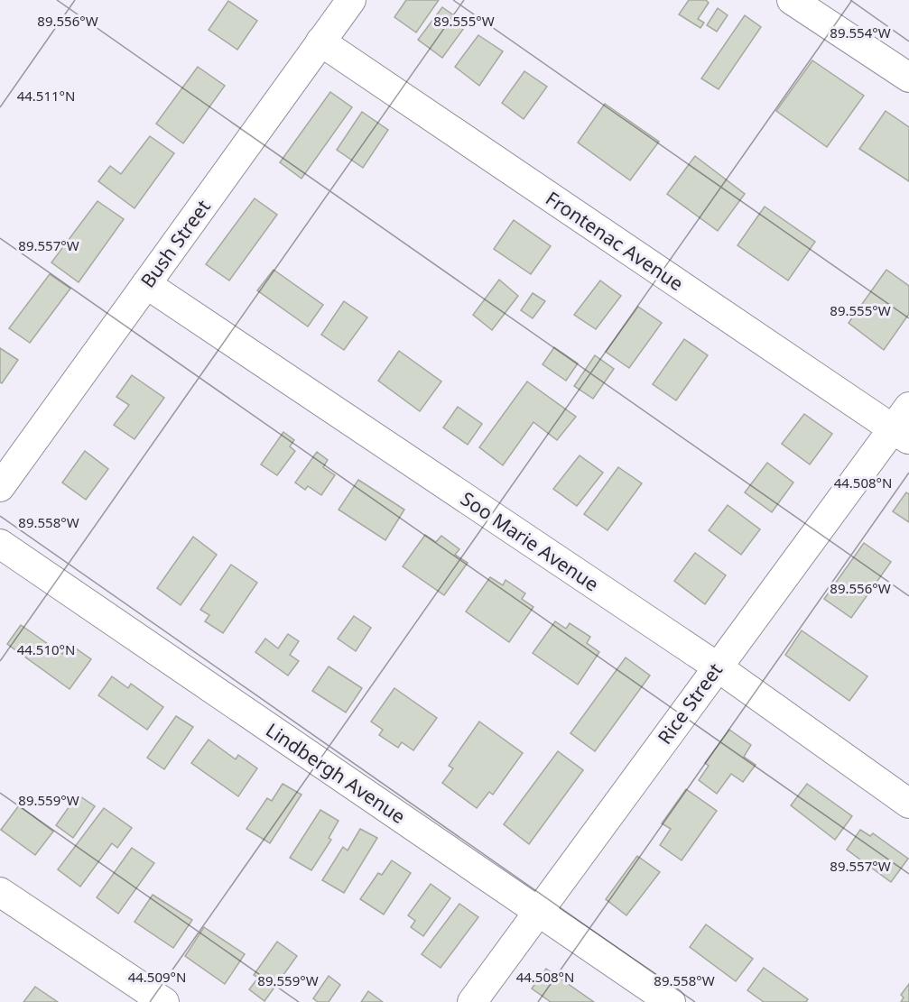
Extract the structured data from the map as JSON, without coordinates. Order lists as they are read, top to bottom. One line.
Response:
{"streets":{"street":["Frontenac Avenue","Bush Street","Soo Marie Avenue","Rice Street","Lindbergh Avenue"]},"crossings":[["Frontenac Avenue","Bush Street"],["Frontenac Avenue","Rice Street"],["Bush Street","Soo Marie Avenue"],["Soo Marie Avenue","Rice Street"],["Rice Street","Lindbergh Avenue"]],"coordinates":["89.556°W","89.555°W","89.554°W","44.511°N","89.557°W","44.508°N","89.558°W","44.510°N","89.559°W","44.509°N"]}
